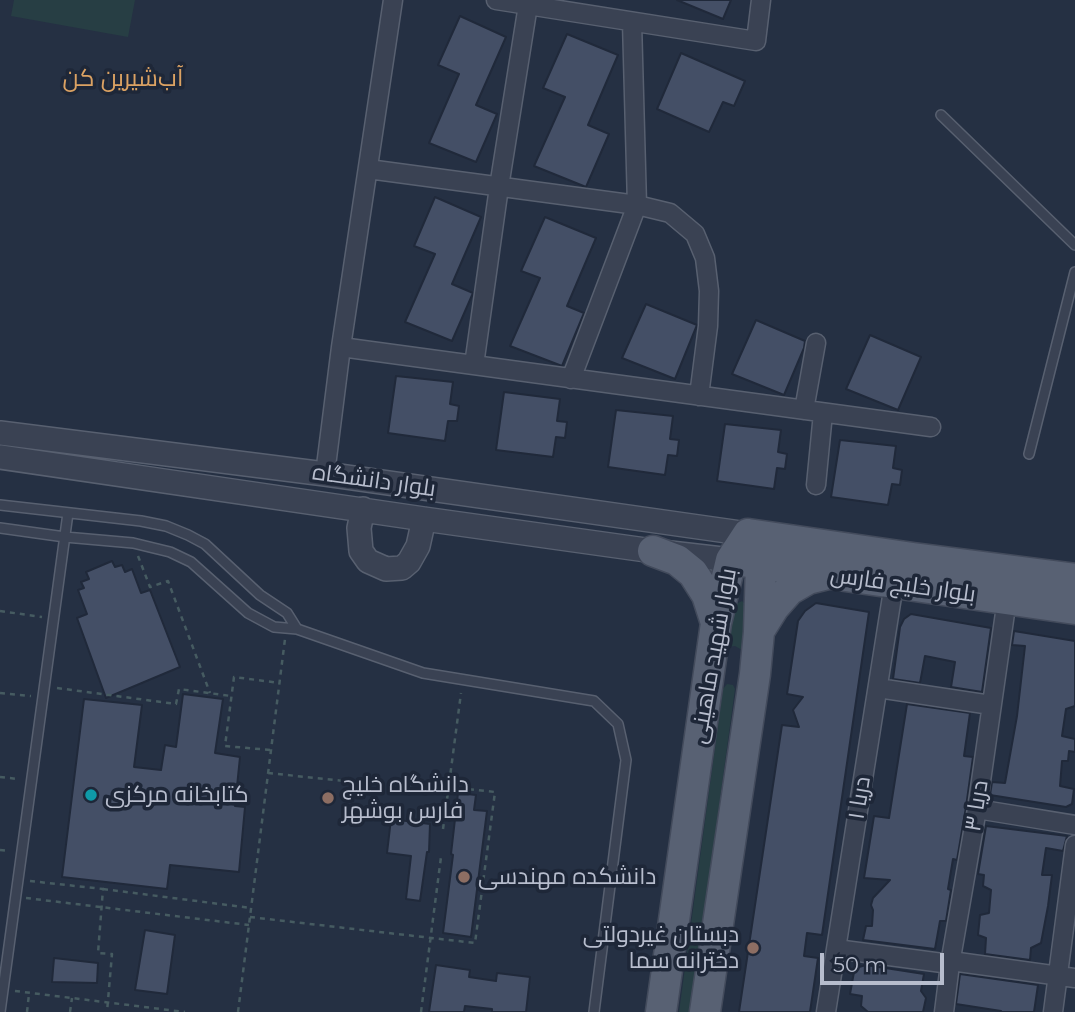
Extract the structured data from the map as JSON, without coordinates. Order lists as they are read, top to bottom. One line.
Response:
{"streets":{"main road":["بلوار خلیج‌ فارس","بلوار شهید ماهینی"],"street":["بلوار دانشگاه","دریا ۱","دریا ۳"]},"crossings":[["بلوار دانشگاه","بلوار خلیج‌ فارس"],["بلوار دانشگاه","بلوار شهید ماهینی"],["بلوار خلیج‌ فارس","بلوار شهید ماهینی"],["بلوار خلیج‌ فارس","دریا ۱"],["بلوار خلیج‌ فارس","دریا ۳"]],"districts":["آب‌شیرین کن"],"places":["کتابخانه مرکزی","دانشگاه خلیج فارس بوشهر","دانشکده مهندسی","دبستان غیردولتی دخترانه سما"],"scale_bar":"50 m"}
